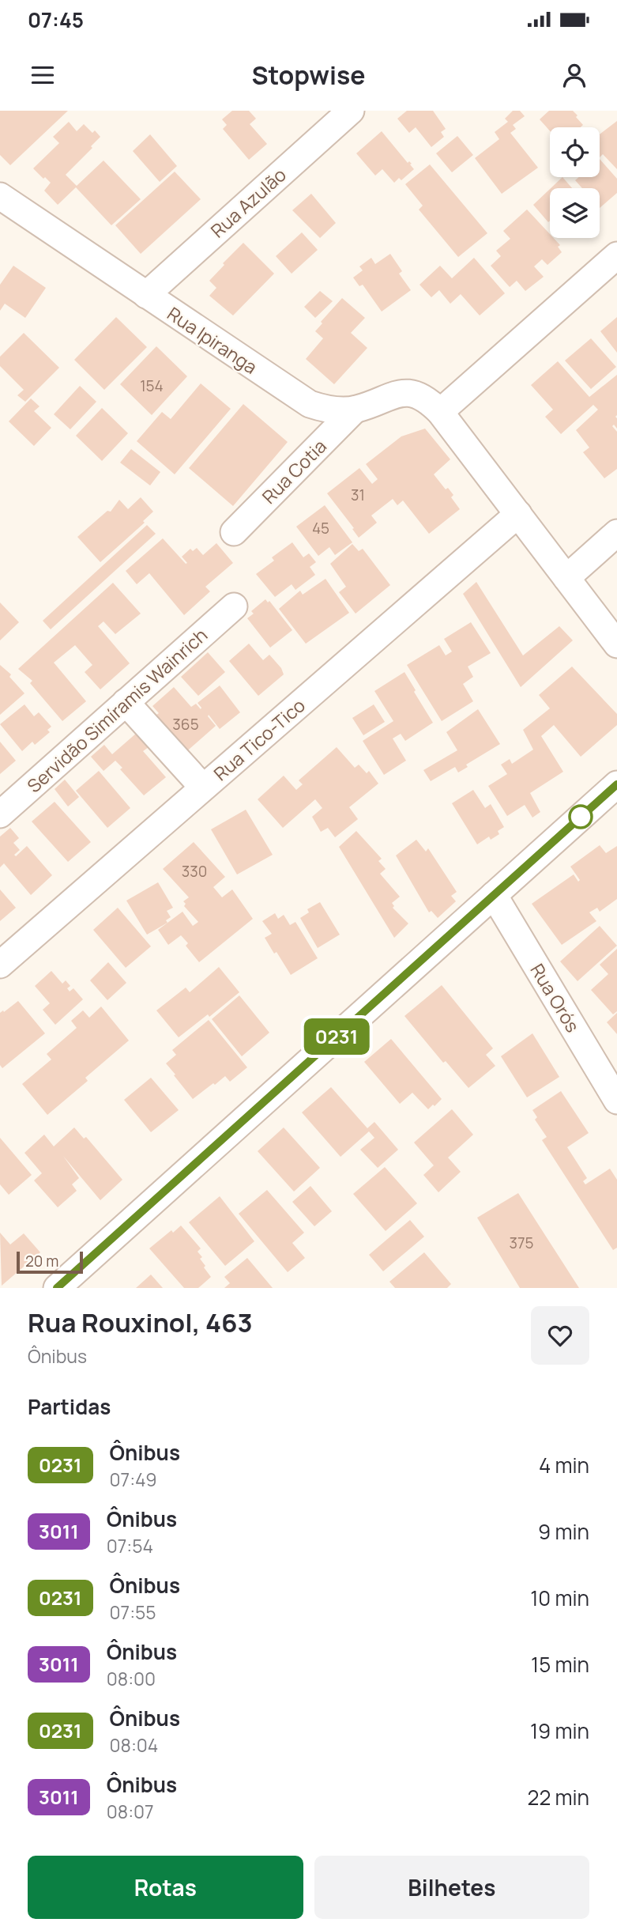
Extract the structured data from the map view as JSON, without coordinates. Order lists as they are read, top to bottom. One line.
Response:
{"streets":{"street":["Rua Azulão","Rua Ipiranga","Rua Cotia","Servidão Simíramis Wainrich","Rua Tico-Tico","Rua Orós"]},"crossings":[["Rua Azulão","Rua Ipiranga"],["Rua Ipiranga","Rua Cotia"],["Rua Ipiranga","Rua Tico-Tico"]],"lines":["bus line 0231"],"house_numbers":["154","31","45","365","330","375"],"scale_bar":"20 m","page":{"status":"07:45","header":"Stopwise","on_map":"0231","scale":"20 m","heading":[["Rua Rouxinol, 463","Ônibus"],"Partidas"],"list":[{"mark":"0231","name":"Ônibus","note":"07:49","value":"4 min"},{"mark":"3011","name":"Ônibus","note":"07:54","value":"9 min"},{"mark":"0231","name":"Ônibus","note":"07:55","value":"10 min"},{"mark":"3011","name":"Ônibus","note":"08:00","value":"15 min"},{"mark":"0231","name":"Ônibus","note":"08:04","value":"19 min"},{"mark":"3011","name":"Ônibus","note":"08:07","value":"22 min"}],"buttons":["Rotas","Bilhetes"]}}
